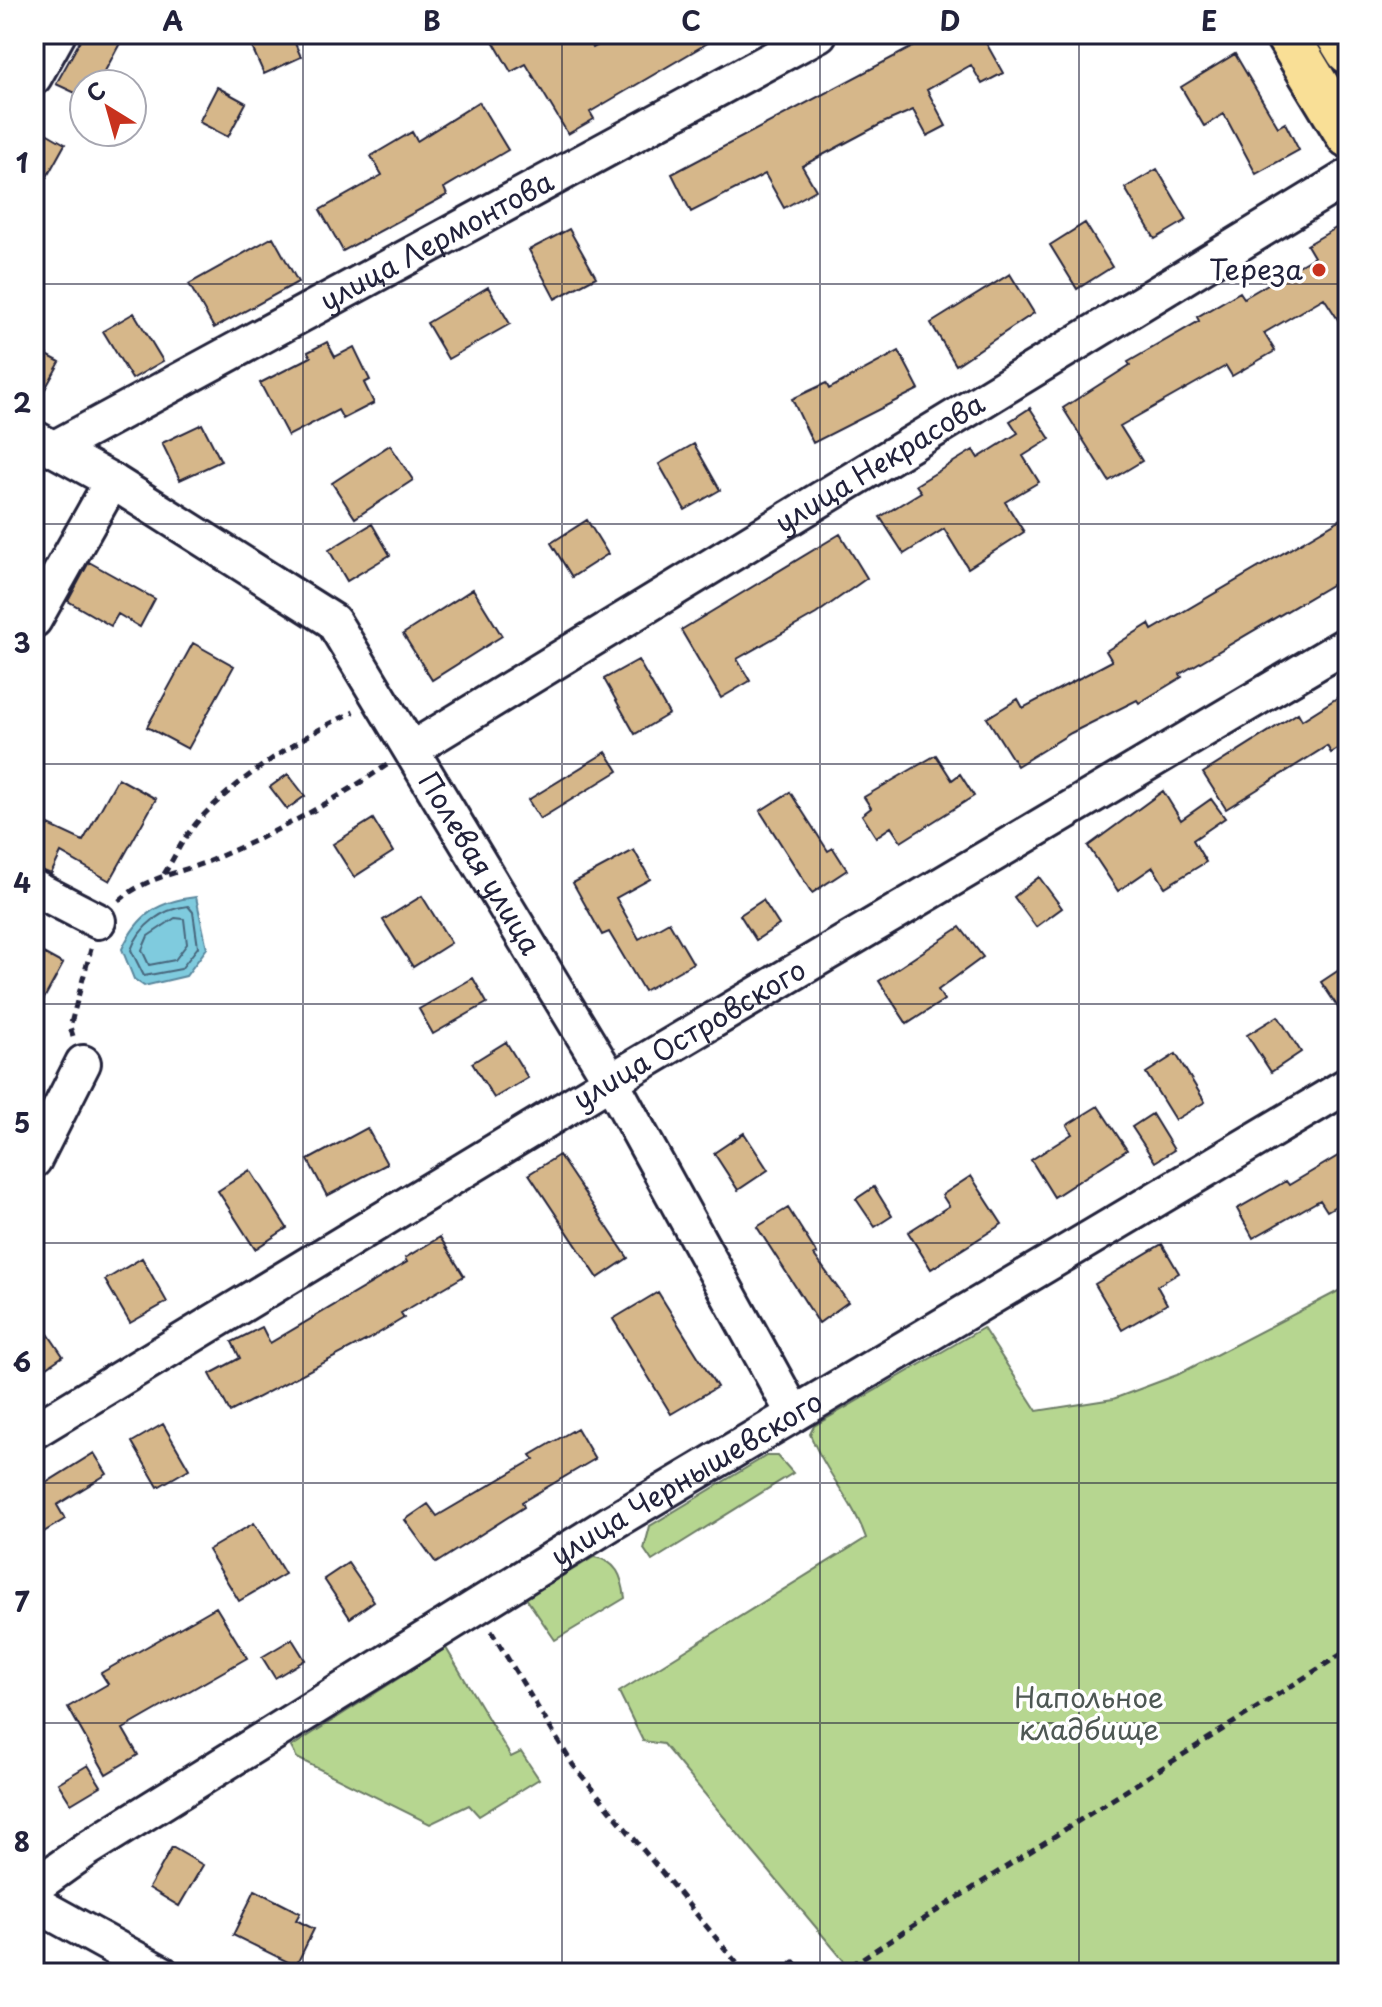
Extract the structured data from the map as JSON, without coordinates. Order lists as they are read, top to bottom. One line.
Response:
{"streets":{"street":["улица Лермонтова","улица Некрасова","Полевая улица","улица Островского","улица Чернышевского"]},"crossings":[["улица Лермонтова","Полевая улица"],["улица Некрасова","Полевая улица"],["Полевая улица","улица Островского"],["Полевая улица","улица Чернышевского"]],"parks":["Напольное кладбище"],"places":["Тереза"],"north":"top left","grid":{"columns":["A","B","C","D","E"],"rows":["1","2","3","4","5","6","7","8"]}}
